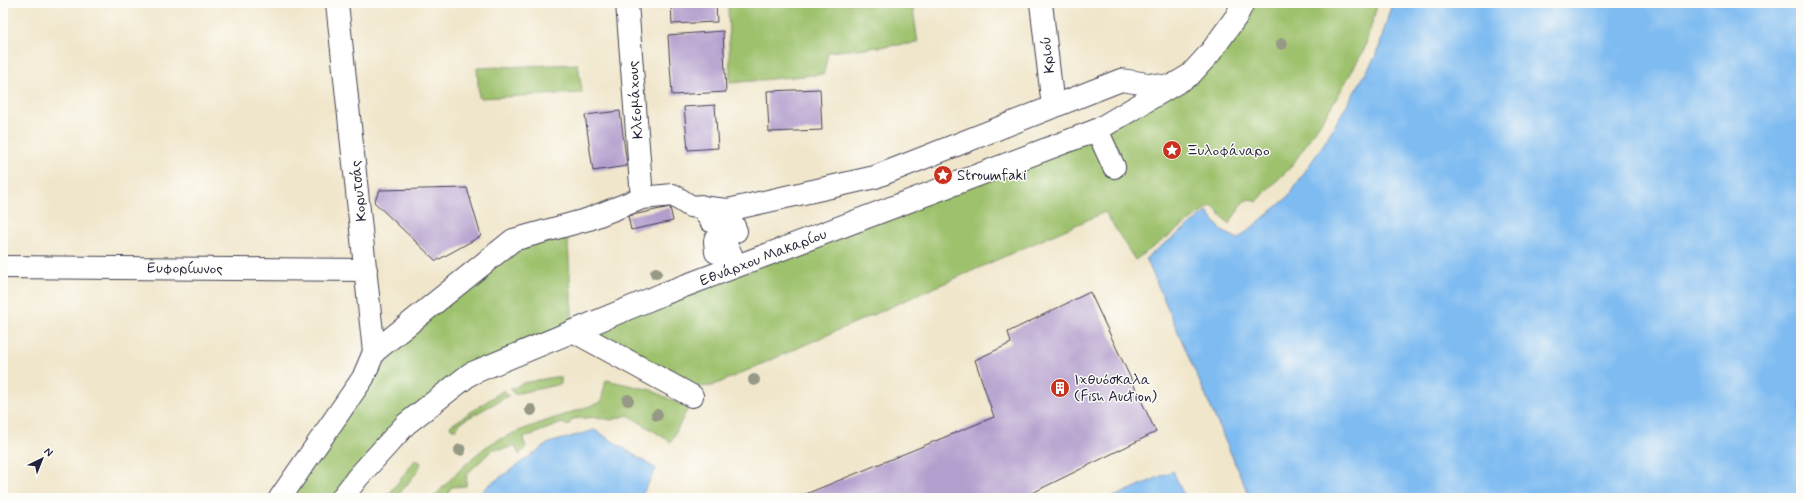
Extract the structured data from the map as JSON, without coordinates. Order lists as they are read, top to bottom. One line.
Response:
{"streets":{"street":["Κριού","Κλεομάχους","Κορυτσάς","Εθνάρχου Μακαρίου","Ευφορίωνος"]},"crossings":[["Κορυτσάς","Ευφορίωνος"]],"places":{"place":["Ξυλοφάναρο","Stroumfaki"],"building":["Ιχθυόσκαλα (Fish Auction)"]},"north":"top right"}
